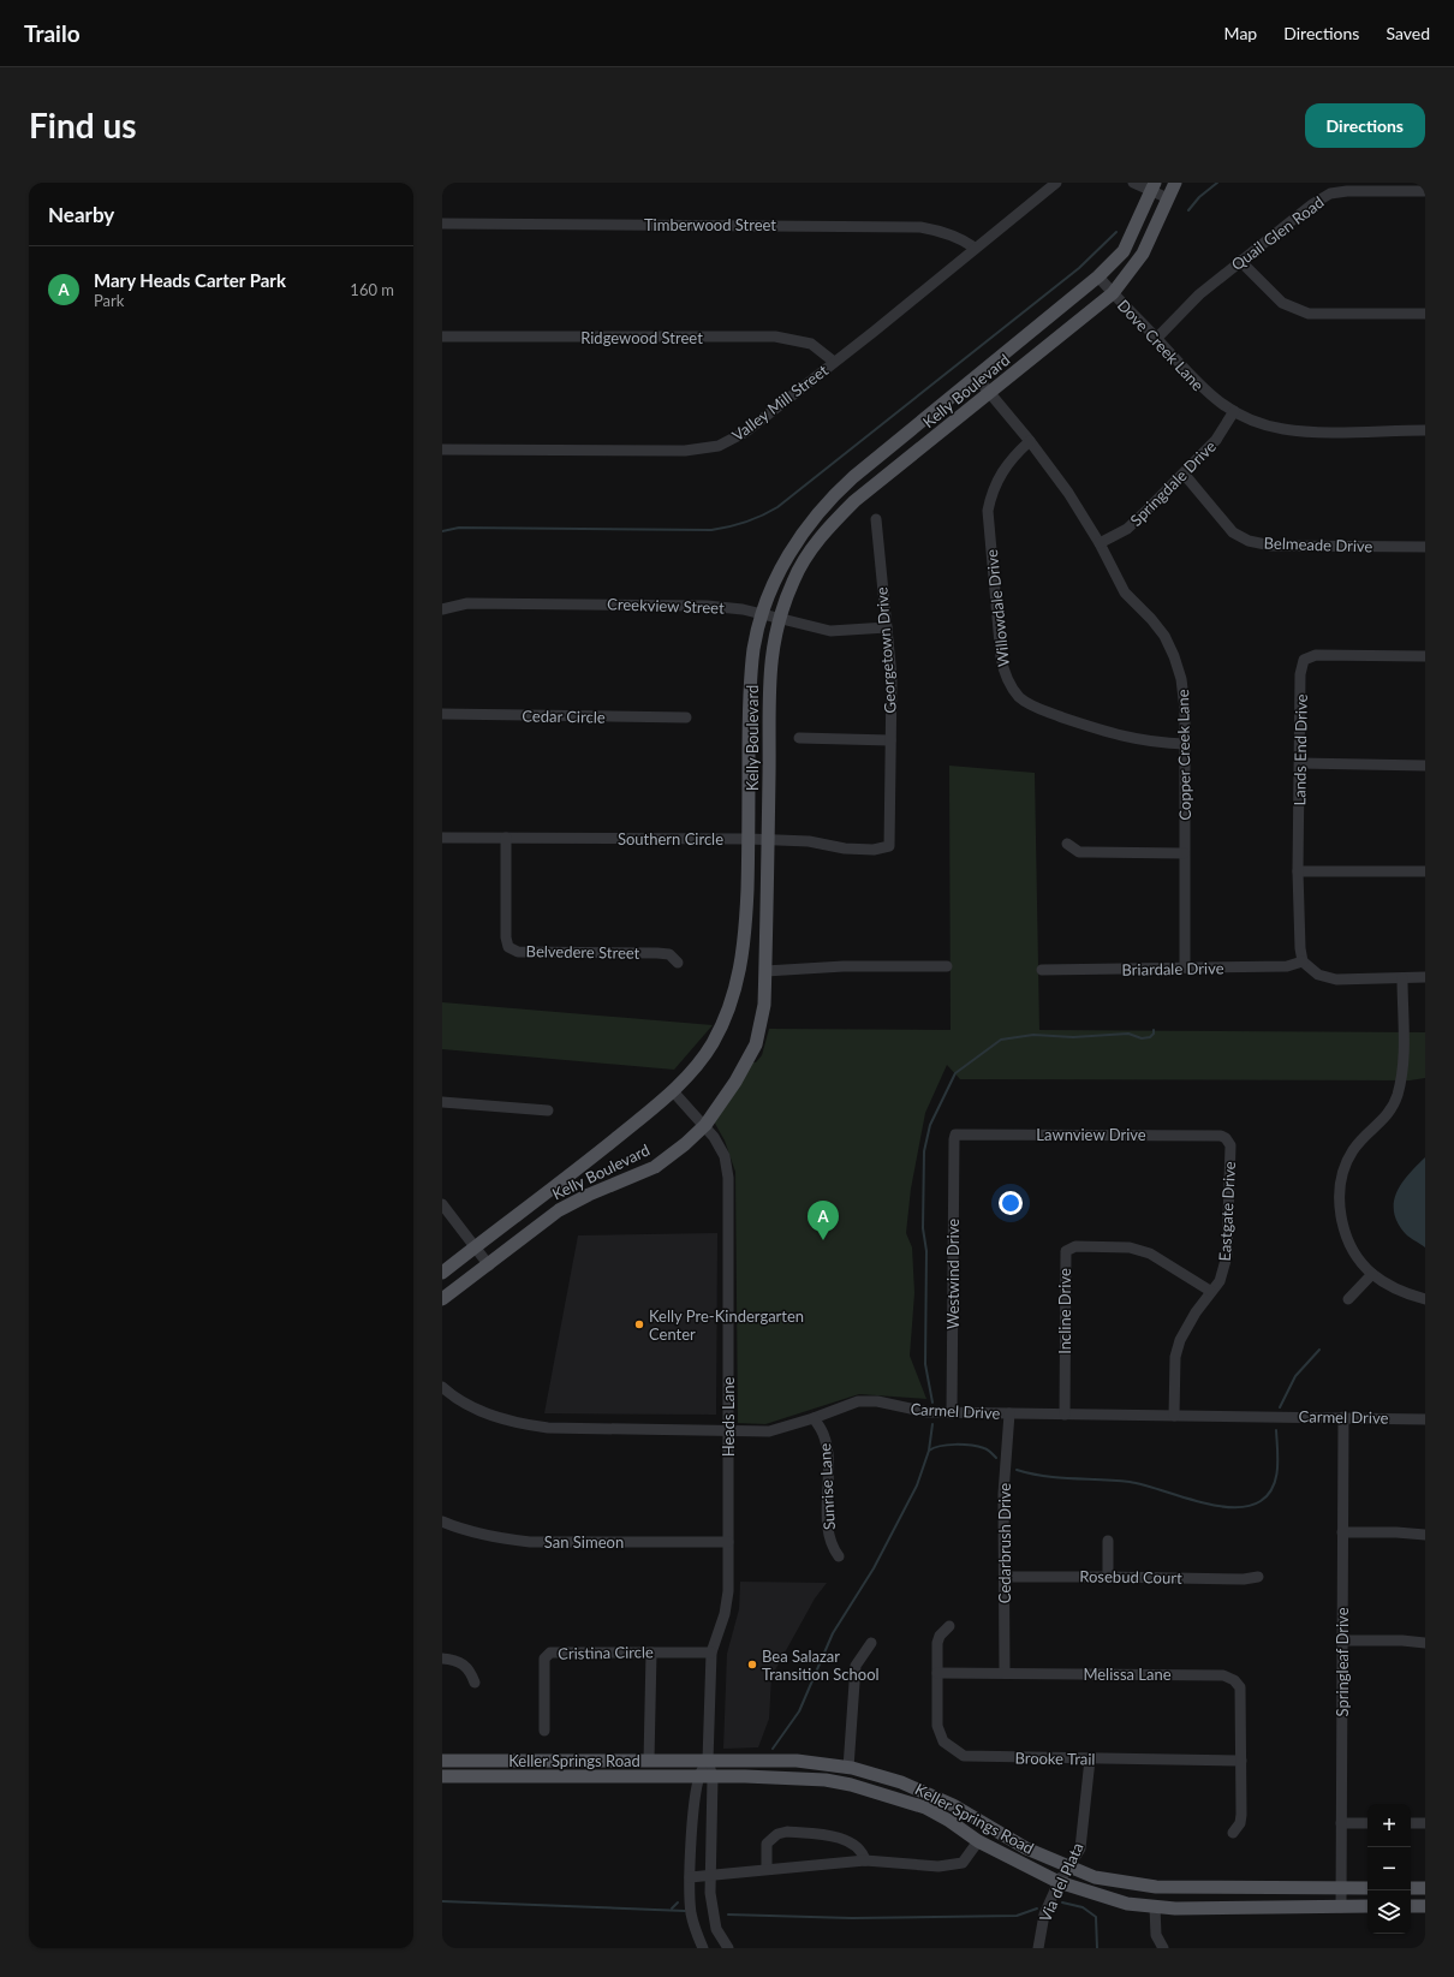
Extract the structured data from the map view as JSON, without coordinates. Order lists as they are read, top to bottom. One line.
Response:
{"streets":{"main road":["Kelly Boulevard","Keller Springs Road"],"street":["Timberwood Street","Quail Glen Road","Ridgewood Street","Dove Creek Lane","Valley Mill Street","Springdale Drive","Belmeade Drive","Creekview Street","Willowdale Drive","Georgetown Drive","Cedar Circle","Lands End Drive","Copper Creek Lane","Southern Circle","Belvedere Street","Briardale Drive","Lawnview Drive","Eastgate Drive","Westwind Drive","Incline Drive","Carmel Drive","Heads Lane","Sunrise Lane","San Simeon","Cedarbrush Drive","Rosebud Court","Cristina Circle","Springleaf Drive","Melissa Lane","Brooke Trail","Via del Plata"]},"crossings":[["Timberwood Street","Valley Mill Street"],["Quail Glen Road","Dove Creek Lane"],["Ridgewood Street","Valley Mill Street"],["Dove Creek Lane","Kelly Boulevard"],["Dove Creek Lane","Springdale Drive"],["Kelly Boulevard","Creekview Street"],["Kelly Boulevard","Copper Creek Lane"],["Kelly Boulevard","Southern Circle"],["Kelly Boulevard","Heads Lane"],["Springdale Drive","Belmeade Drive"],["Springdale Drive","Copper Creek Lane"],["Creekview Street","Georgetown Drive"],["Willowdale Drive","Copper Creek Lane"],["Georgetown Drive","Southern Circle"],["Lands End Drive","Briardale Drive"],["Copper Creek Lane","Briardale Drive"],["Southern Circle","Belvedere Street"],["Lawnview Drive","Eastgate Drive"],["Lawnview Drive","Westwind Drive"],["Eastgate Drive","Incline Drive"],["Eastgate Drive","Carmel Drive"],["Westwind Drive","Carmel Drive"],["Incline Drive","Carmel Drive"],["Carmel Drive","Heads Lane"],["Carmel Drive","Sunrise Lane"],["Carmel Drive","Cedarbrush Drive"],["Carmel Drive","Springleaf Drive"],["Heads Lane","San Simeon"],["Heads Lane","Cristina Circle"],["Heads Lane","Keller Springs Road"],["Cedarbrush Drive","Rosebud Court"],["Cedarbrush Drive","Melissa Lane"],["Springleaf Drive","Keller Springs Road"],["Melissa Lane","Brooke Trail"],["Brooke Trail","Via del Plata"],["Keller Springs Road","Via del Plata"]],"places":["Kelly Pre-Kindergarten Center","Bea Salazar Transition School"],"page":{"header":"Trailo","nav":["Map","Directions","Saved"],"buttons":"Directions","title":"Find us","heading":"Nearby","list":[{"mark":"A","name":"Mary Heads Carter Park","note":"Park","value":"160 m"}],"pins":"A","map_buttons":["+","−"]}}
